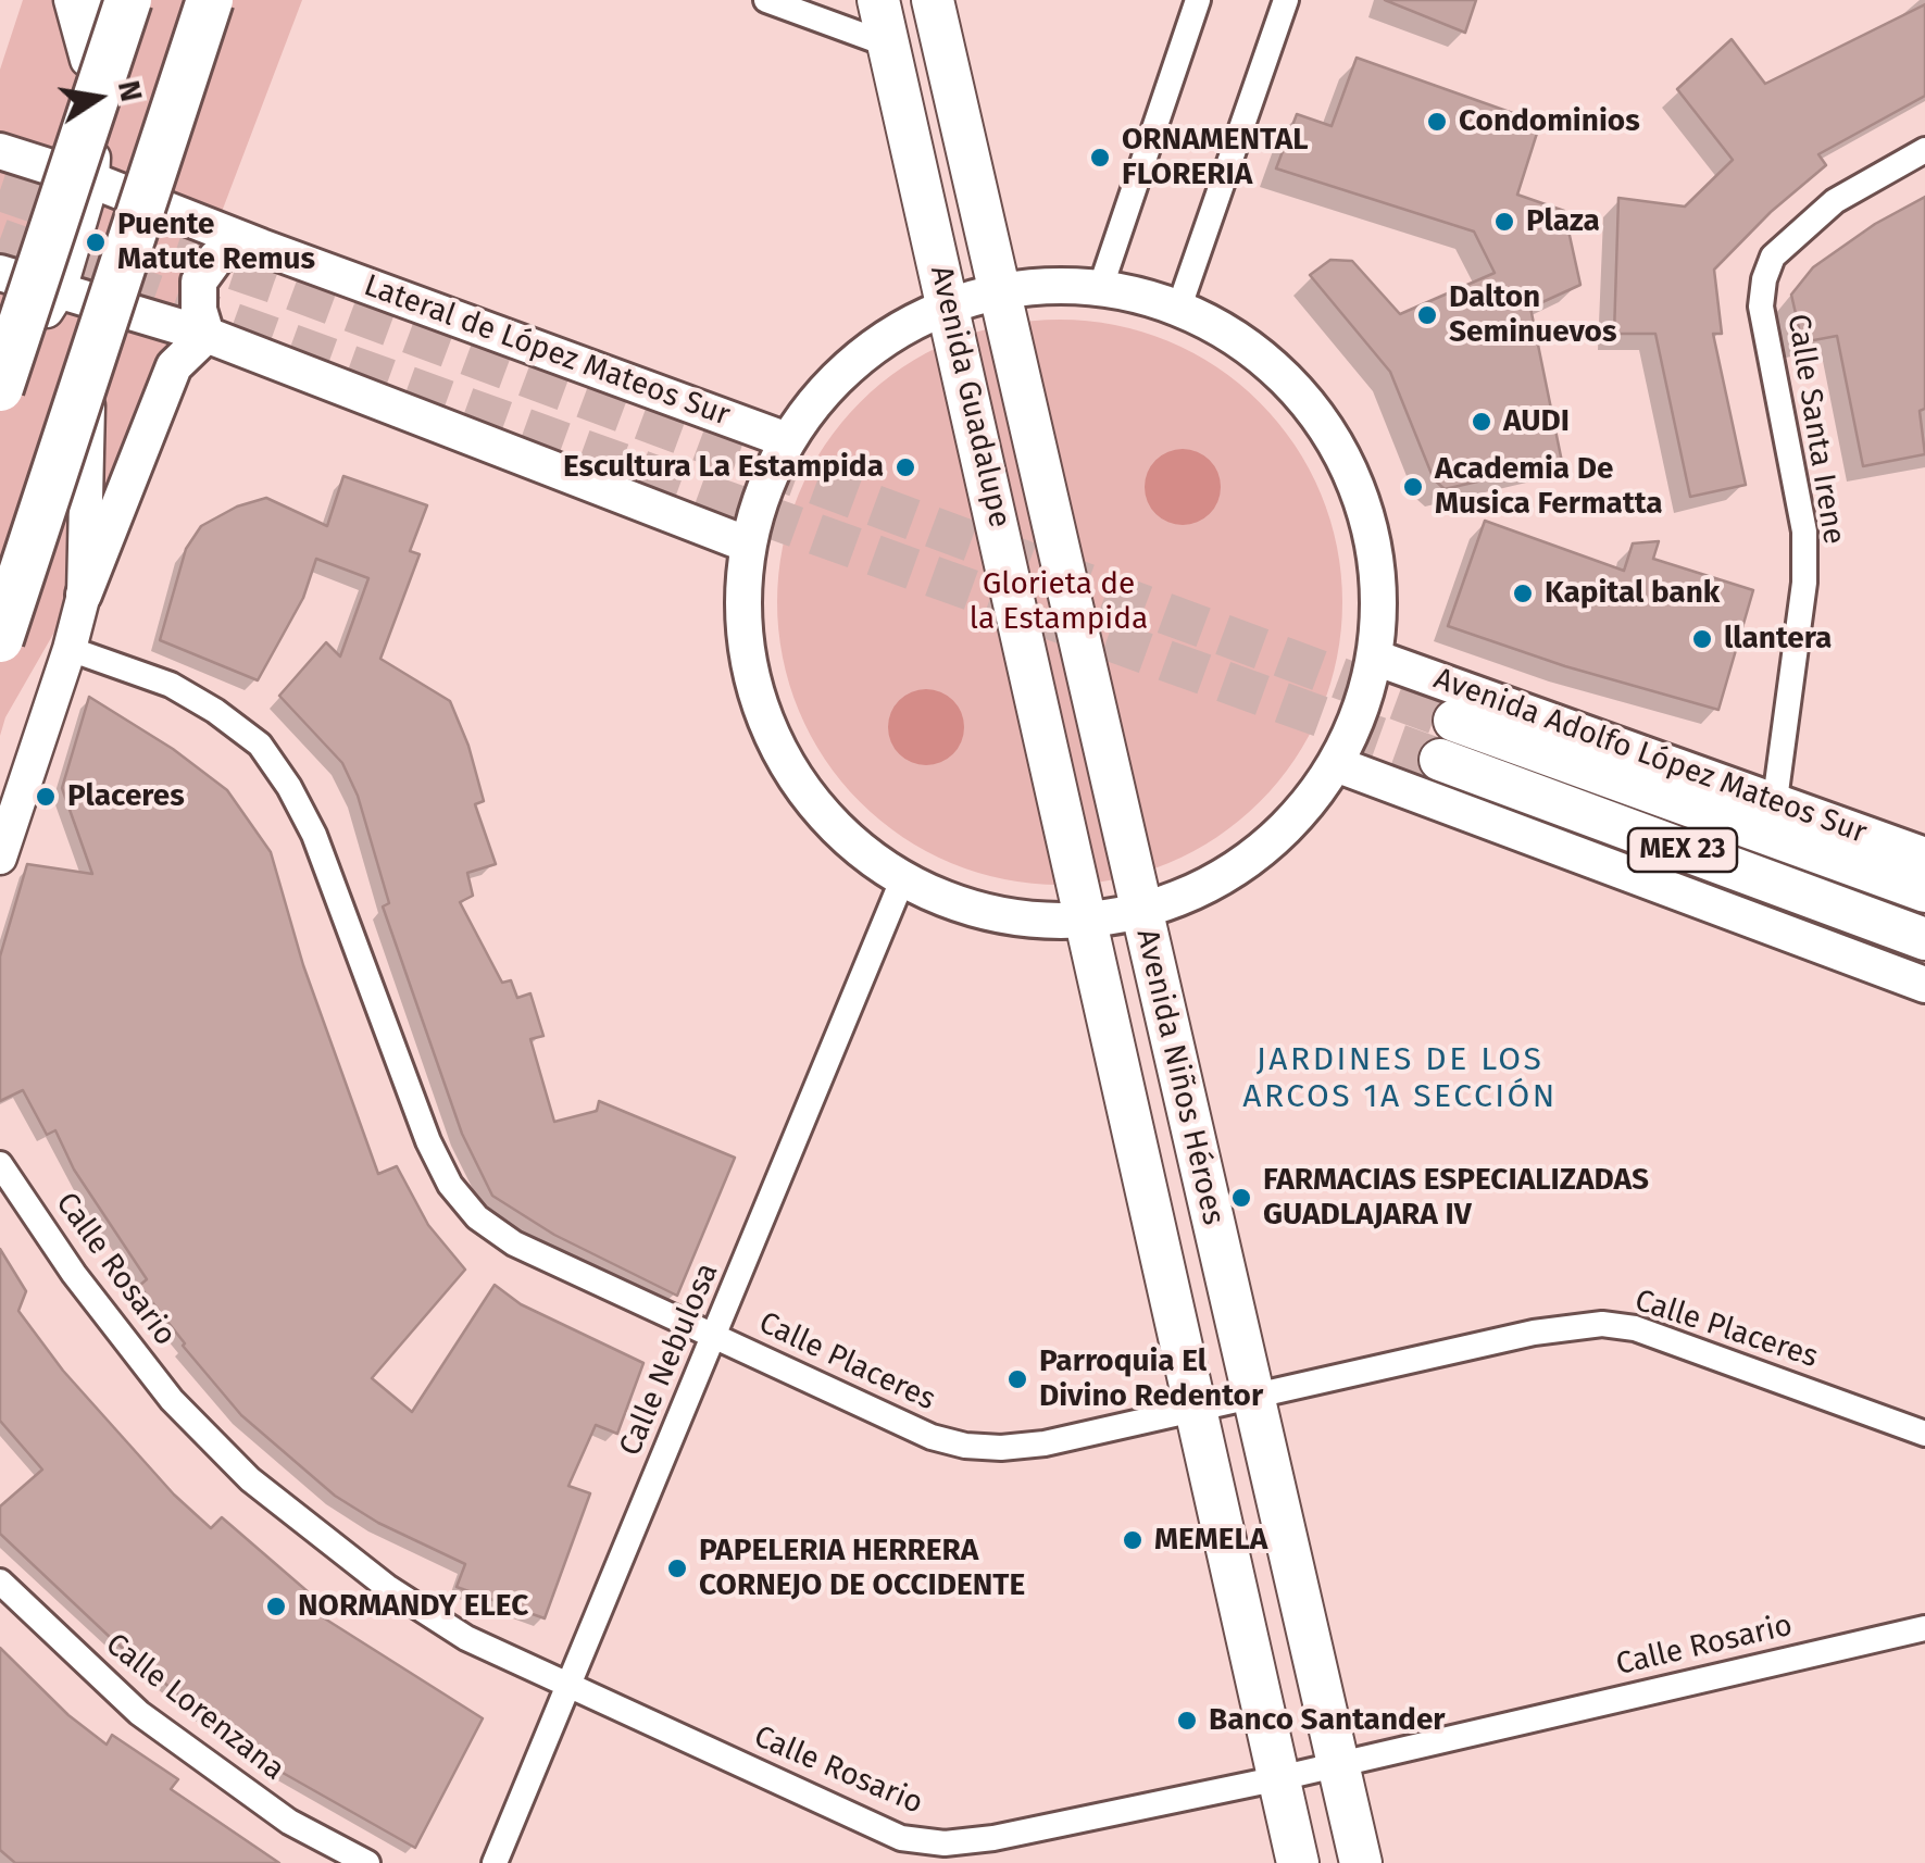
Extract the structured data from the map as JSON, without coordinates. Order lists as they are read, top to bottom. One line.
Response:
{"streets":{"main road":["Lateral de López Mateos Sur","Avenida Guadalupe","Avenida Adolfo López Mateos Sur","MEX 23","Avenida Niños Héroes"],"street":["Calle Santa Irene","Calle Rosario","Calle Placeres","Calle Nebulosa","Calle Lorenzana"]},"crossings":[["Avenida Guadalupe","Avenida Niños Héroes"],["Calle Santa Irene","Avenida Adolfo López Mateos Sur"],["Avenida Niños Héroes","Calle Rosario"],["Avenida Niños Héroes","Calle Placeres"],["Calle Rosario","Calle Nebulosa"],["Calle Placeres","Calle Nebulosa"]],"districts":["JARDINES DE LOS ARCOS 1A SECCIÓN"],"parks":["Glorieta de la Estampida"],"places":["Condominios","ORNAMENTAL FLORERIA","Plaza","Puente Matute Remus","Dalton Seminuevos","AUDI","Escultura La Estampida","Academia De Musica Fermatta","Kapital bank","llantera","Placeres","FARMACIAS ESPECIALIZADAS GUADLAJARA IV","Parroquia El Divino Redentor","MEMELA","PAPELERIA HERRERA CORNEJO DE OCCIDENTE","NORMANDY ELEC","Banco Santander"],"north":"right"}
